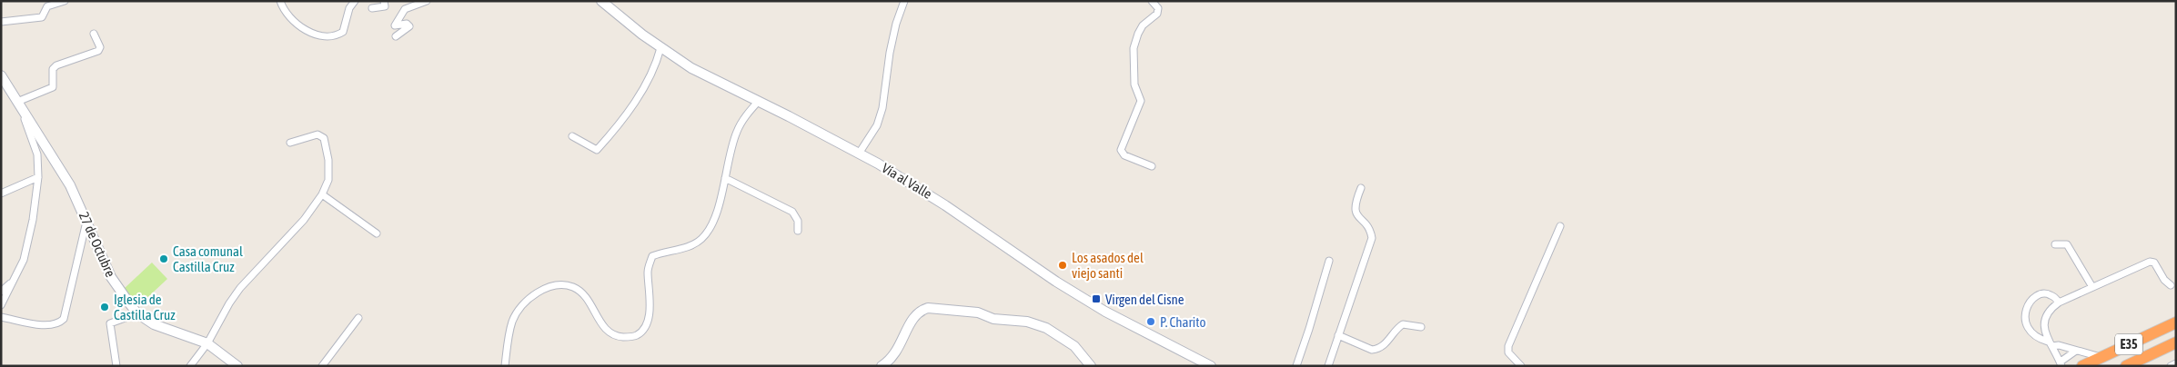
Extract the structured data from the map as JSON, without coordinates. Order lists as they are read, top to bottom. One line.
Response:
{"streets":{"highway":["E35"],"main road":["Vía al Valle","27 de Octubre"]},"places":{"other":["Casa comunal Castilla Cruz","Los asados del viejo santi","Iglesia de Castilla Cruz","P. Charito"],"transit":["Virgen del Cisne"]}}
